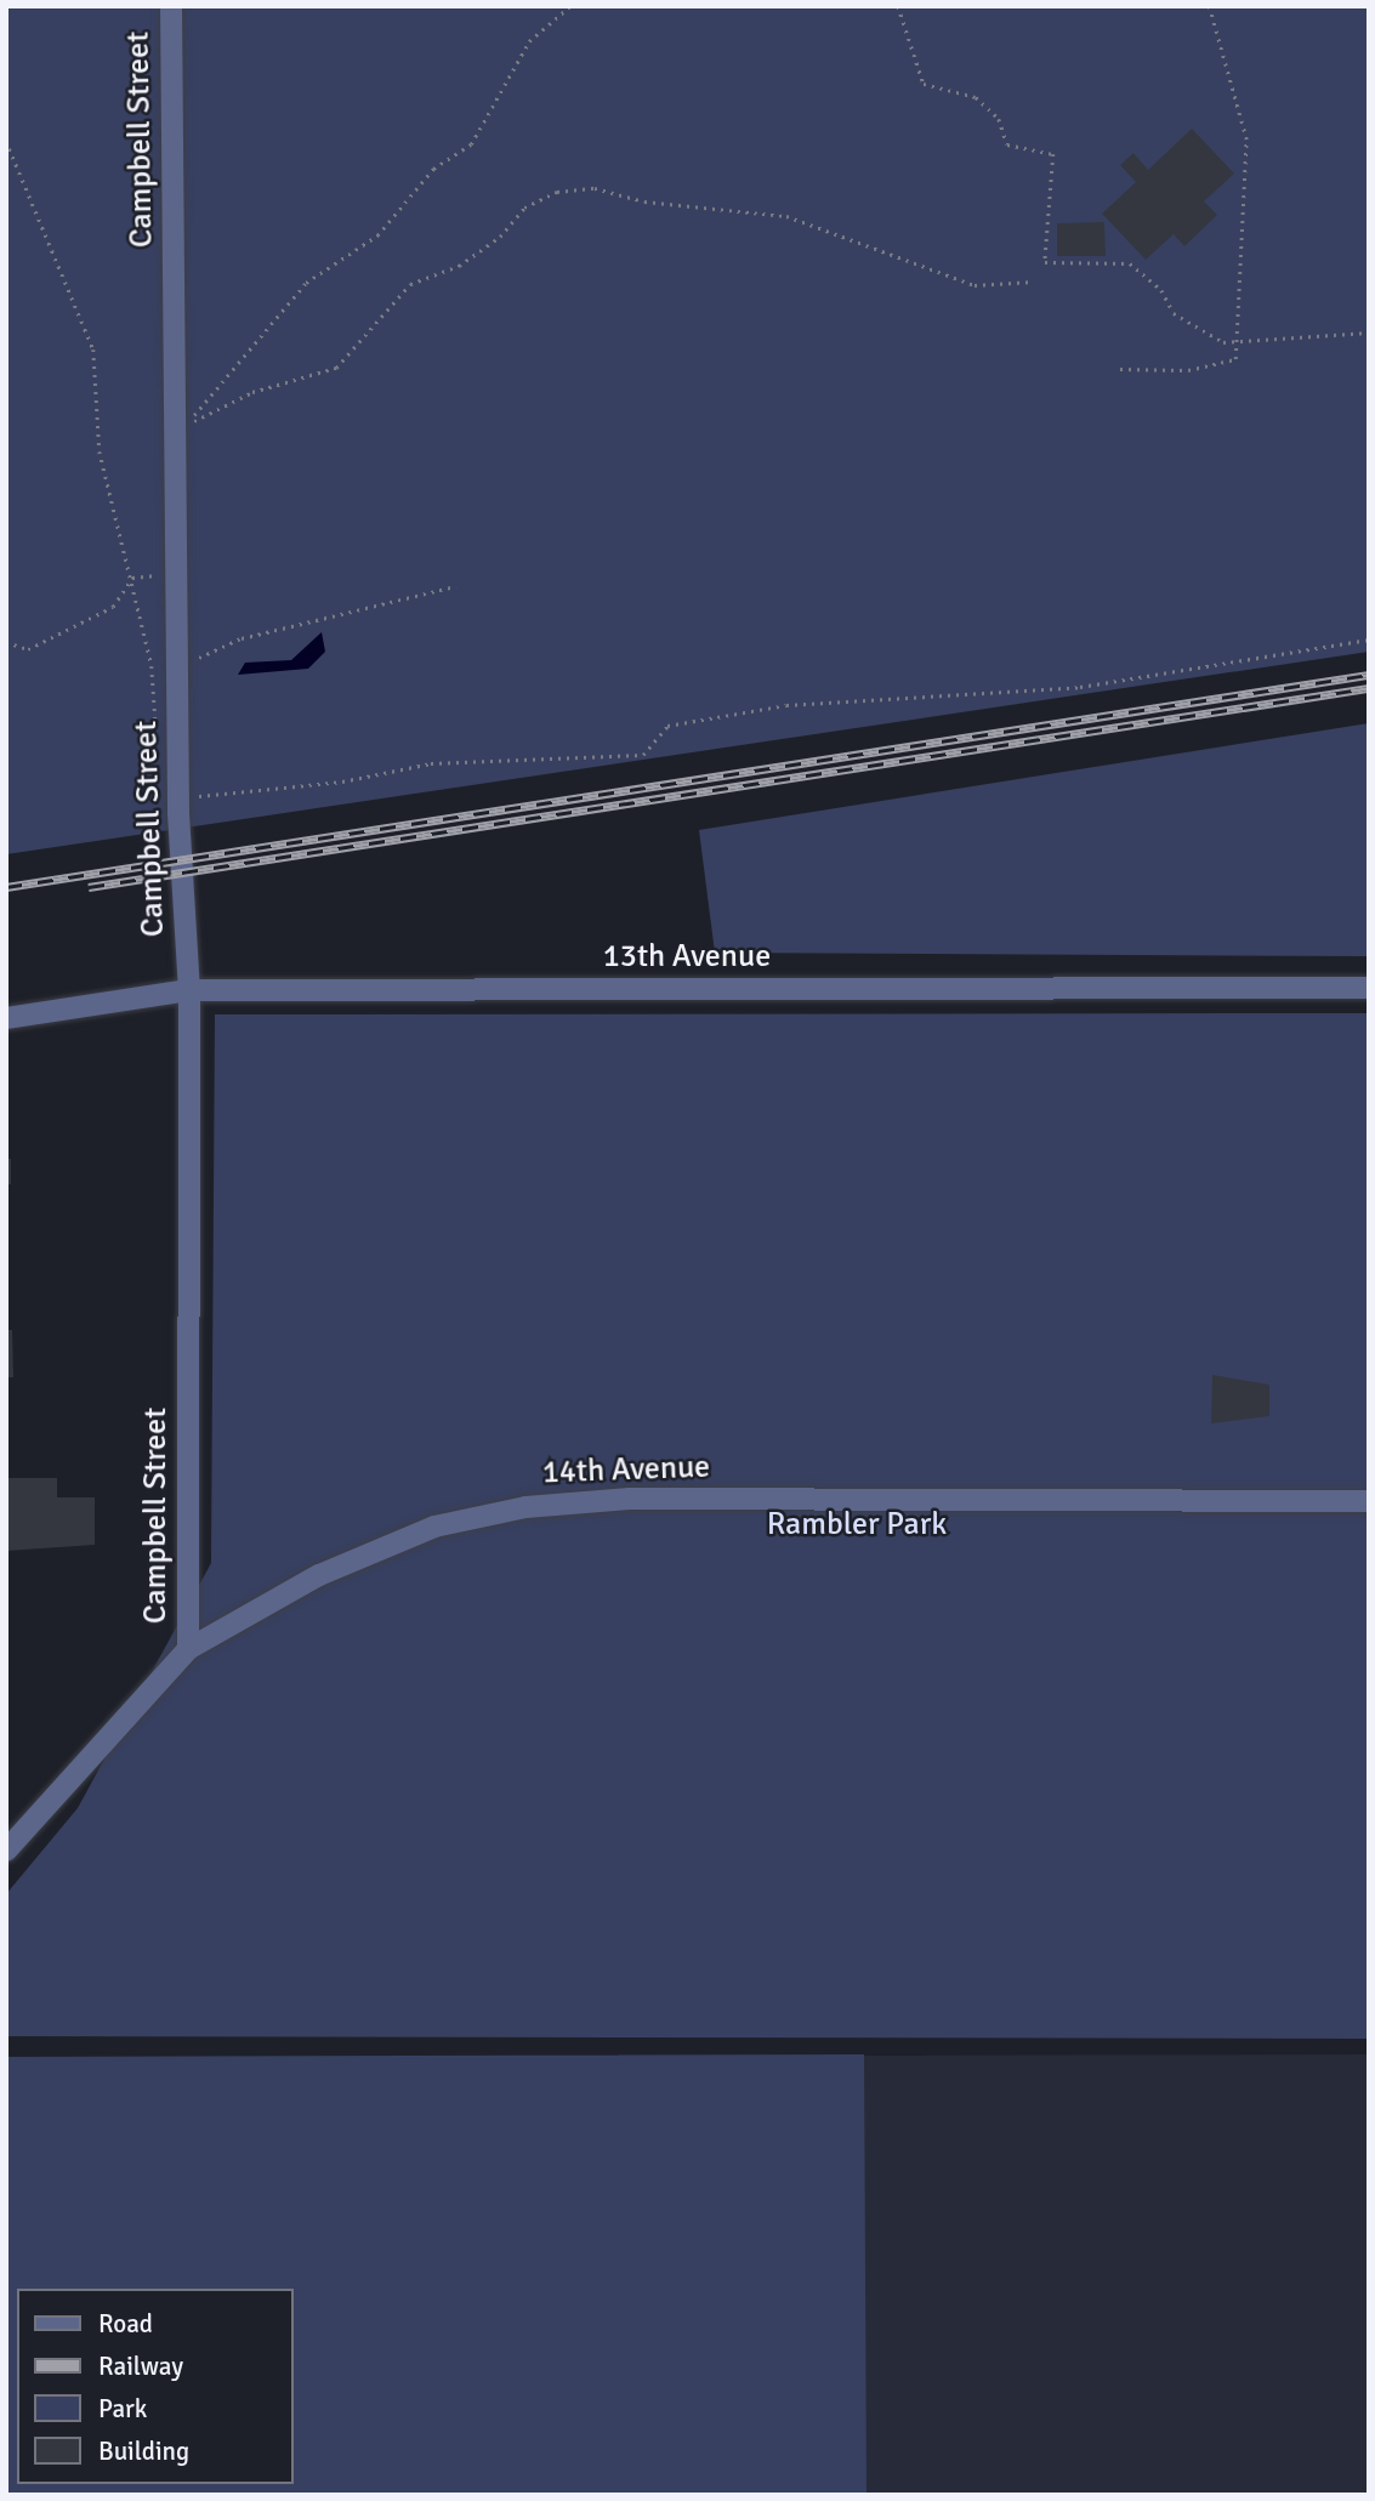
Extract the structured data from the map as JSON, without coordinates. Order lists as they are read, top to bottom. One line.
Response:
{"streets":{"street":["Campbell Street","13th Avenue","14th Avenue"]},"crossings":[["Campbell Street","13th Avenue"],["Campbell Street","14th Avenue"]],"parks":["Rambler Park"],"legend":["Road","Railway","Park","Building"]}
